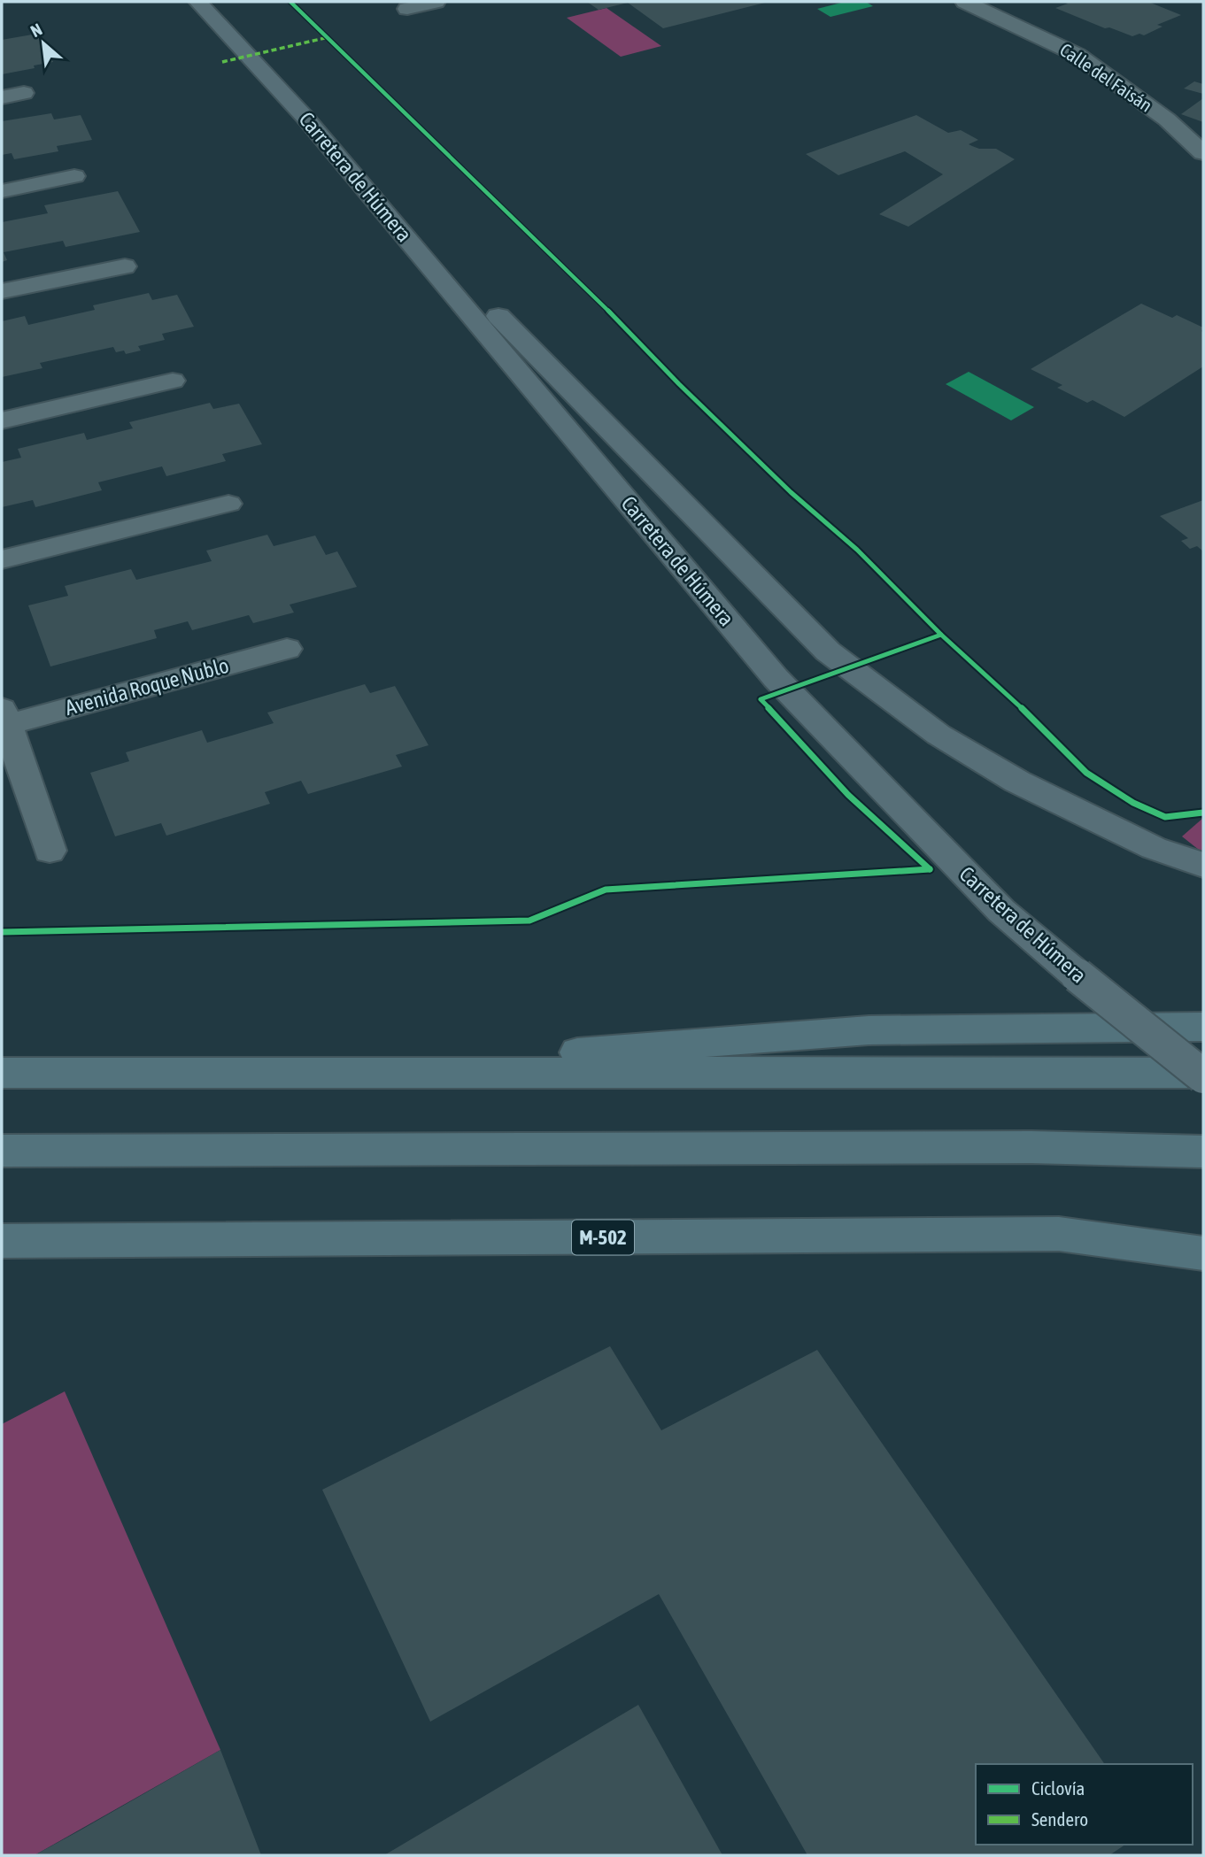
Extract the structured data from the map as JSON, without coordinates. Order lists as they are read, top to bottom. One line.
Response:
{"streets":{"highway":["M-502"],"main road":["Carretera de Húmera"],"street":["Calle del Faisán","Avenida Roque Nublo"]},"legend":["Ciclovía","Sendero"],"north":"top left"}
